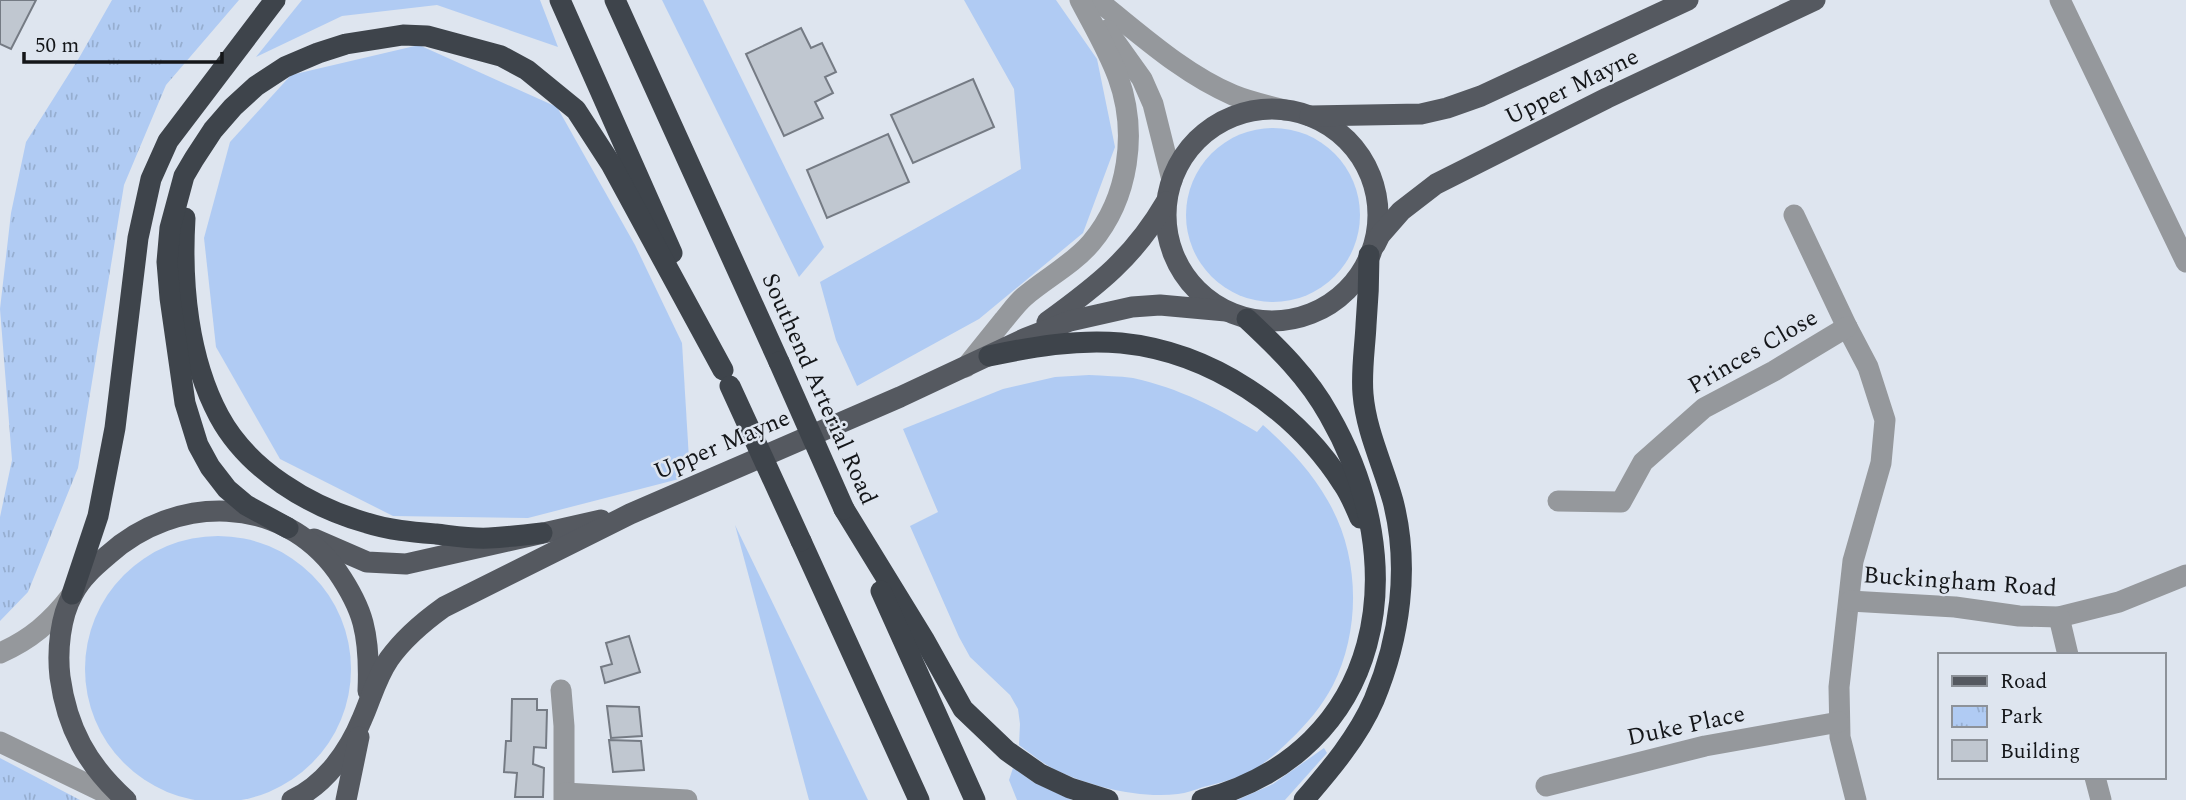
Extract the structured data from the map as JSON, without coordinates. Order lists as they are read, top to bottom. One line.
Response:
{"streets":{"highway":["Southend Arterial Road"],"main road":["Upper Mayne"],"street":["Princes Close","Buckingham Road","Duke Place"]},"legend":["Road","Park","Building"],"scale_bar":"50 m"}
